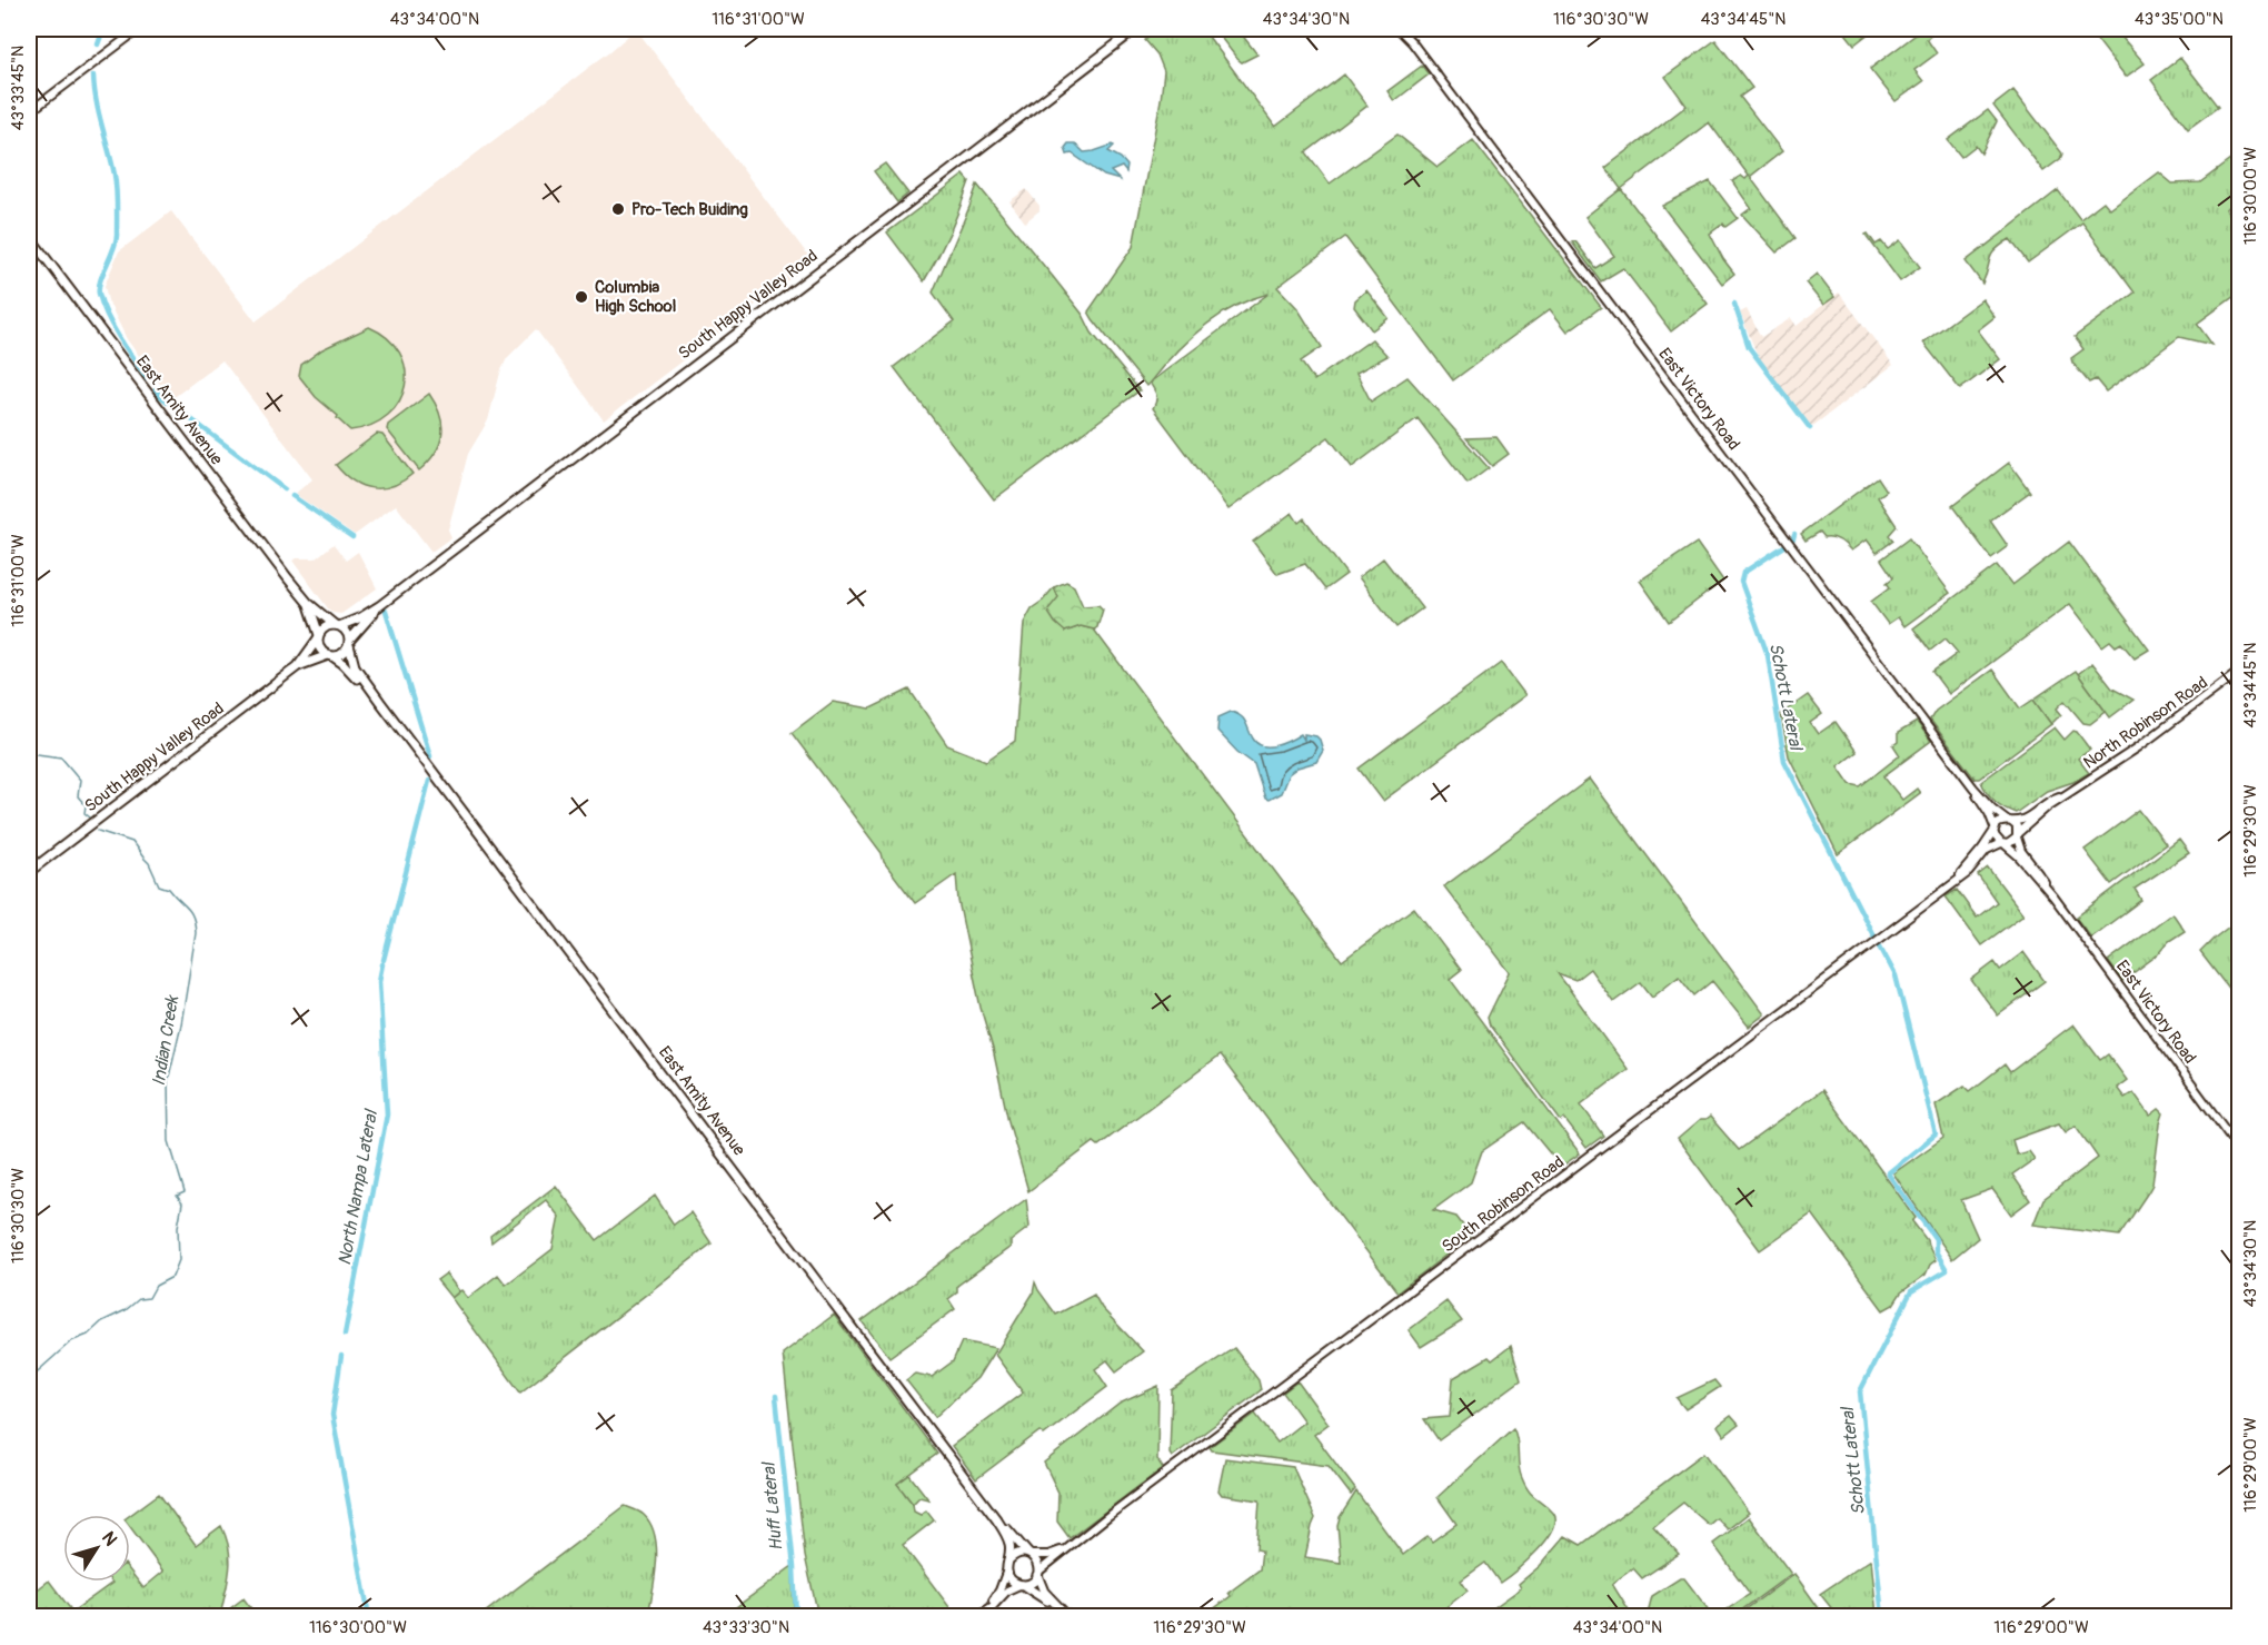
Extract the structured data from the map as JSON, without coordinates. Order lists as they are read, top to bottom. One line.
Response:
{"streets":{"main road":["South Happy Valley Road","East Amity Avenue"],"street":["East Victory Road","North Robinson Road","South Robinson Road"]},"crossings":[["South Happy Valley Road","East Amity Avenue"],["East Victory Road","North Robinson Road"],["East Victory Road","South Robinson Road"],["East Amity Avenue","South Robinson Road"],["North Robinson Road","South Robinson Road"]],"water":["Schott Lateral","Indian Creek","North Nampa Lateral","Huff Lateral"],"places":["Pro-Tech Buiding","Columbia High School"],"north":"top right","coordinates":["43°34'00\"N","116°31'00\"W","43°34'30\"N","116°30'30\"W","43°34'45\"N","43°35'00\"N","43°33'45\"N","116°30'00\"W","116°29'30\"W","116°29'00\"W","43°33'30\"N"]}
